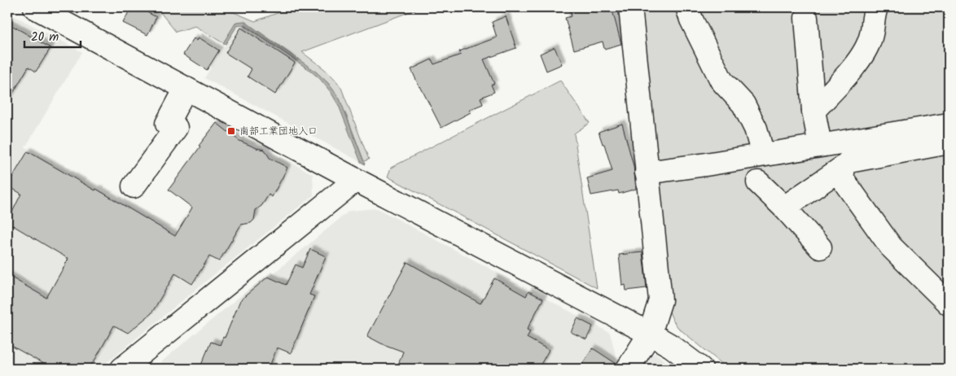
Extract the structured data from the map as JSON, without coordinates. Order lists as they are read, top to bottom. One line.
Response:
{"places":{"transit":["南部工業団地入口"]},"scale_bar":"20 m"}
